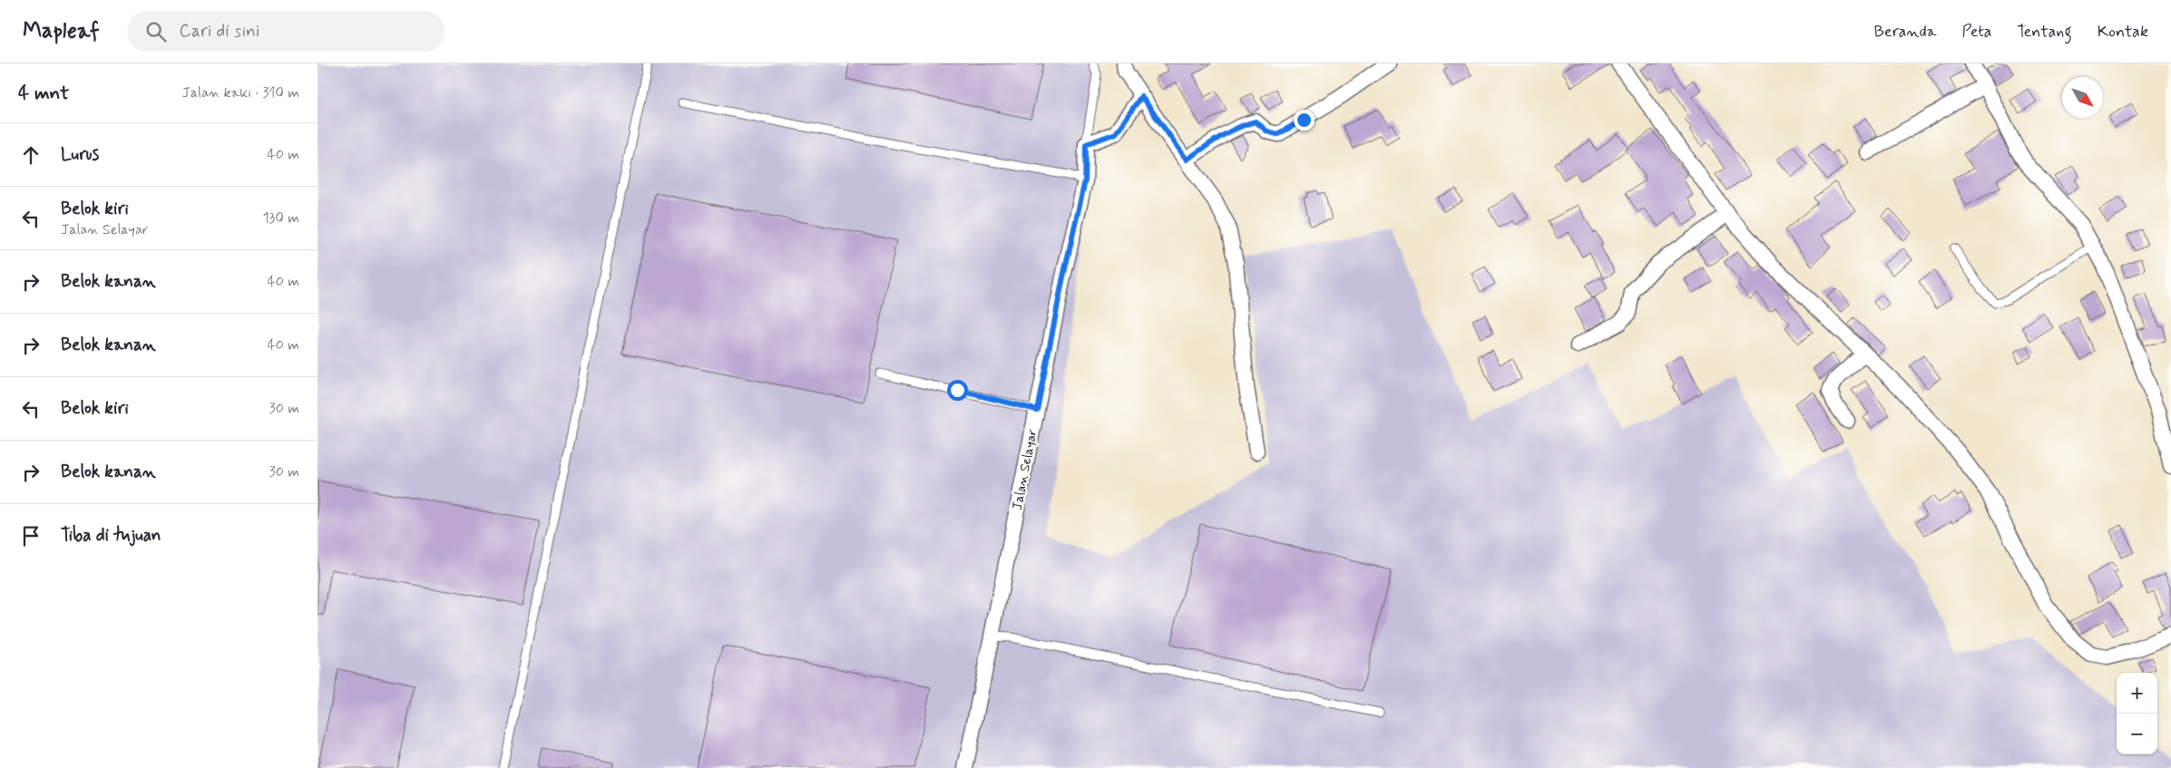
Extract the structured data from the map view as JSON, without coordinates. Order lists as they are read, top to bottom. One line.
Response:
{"streets":{"street":["Jalan Selayar"]},"north":"bottom right","page":{"header":"Mapleaf","search":"Cari di sini","nav":["Beranda","Peta","Tentang","Kontak"],"heading":["4 mnt","Jalan kaki · 310 m"],"list":[["Lurus","40 m"],["Belok kiri","Jalan Selayar","130 m"],["Belok kanan","40 m"],["Belok kanan","40 m"],["Belok kiri","30 m"],["Belok kanan","30 m"],"Tiba di tujuan"],"map_buttons":["+","−"]}}
